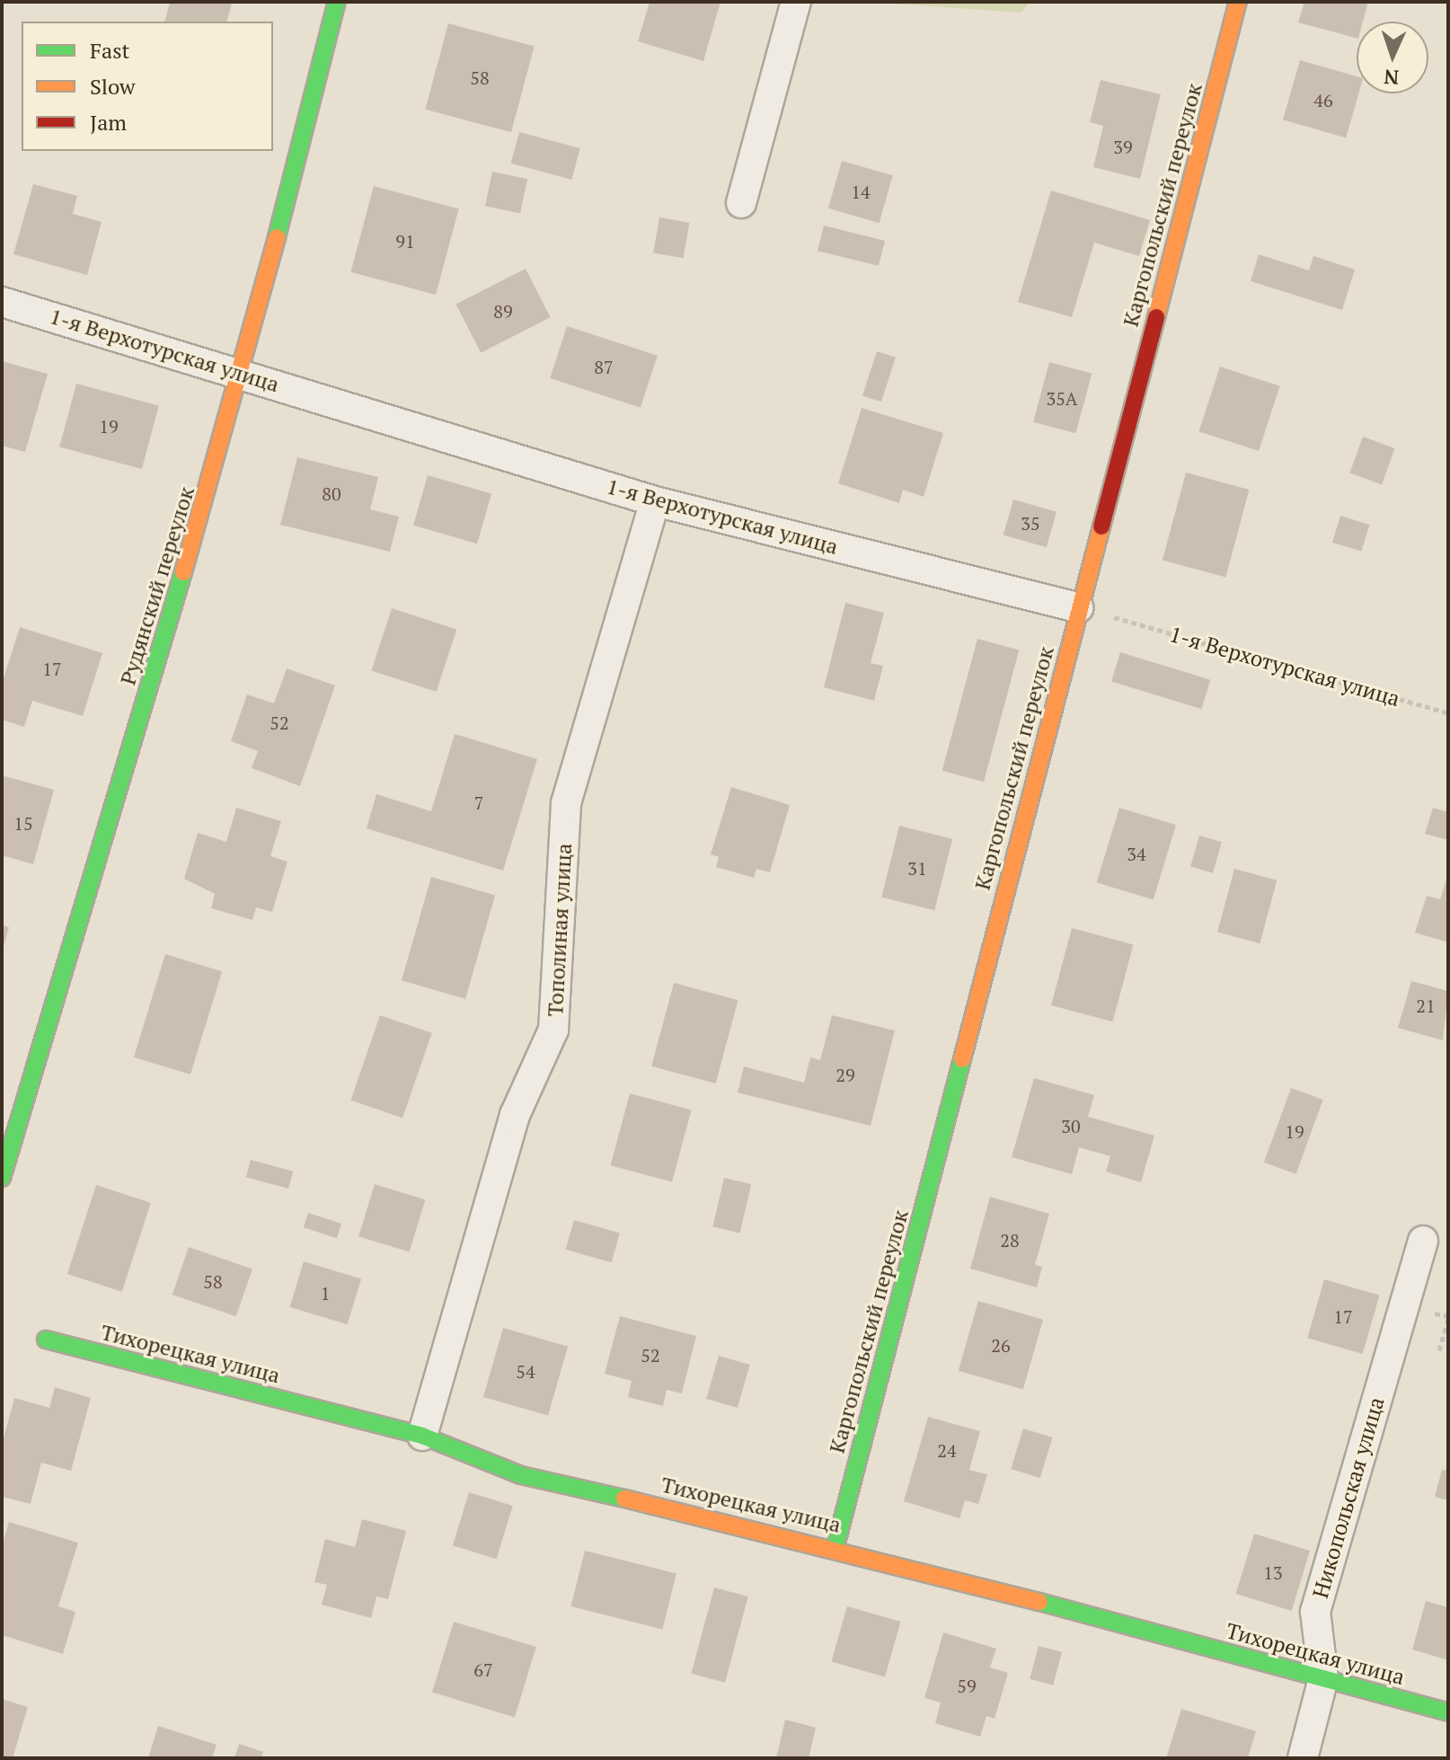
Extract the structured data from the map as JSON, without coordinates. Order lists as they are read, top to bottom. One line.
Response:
{"streets":{"street":["Каргопольский переулок","1-я Верхотурская улица","Рудянский переулок","Тополиная улица","Тихорецкая улица","Никопольская улица"]},"crossings":[["Каргопольский переулок","1-я Верхотурская улица"],["Каргопольский переулок","Тихорецкая улица"],["1-я Верхотурская улица","Рудянский переулок"],["1-я Верхотурская улица","Тополиная улица"],["Тополиная улица","Тихорецкая улица"],["Тихорецкая улица","Никопольская улица"]],"house_numbers":["58","46","39","14","91","89","87","35А","19","80","35","17","52","7","15","34","31","21","29","30","19","28","58","1","17","26","52","54","24","13","67","59"],"legend":["Fast","Slow","Jam"],"north":"bottom"}
